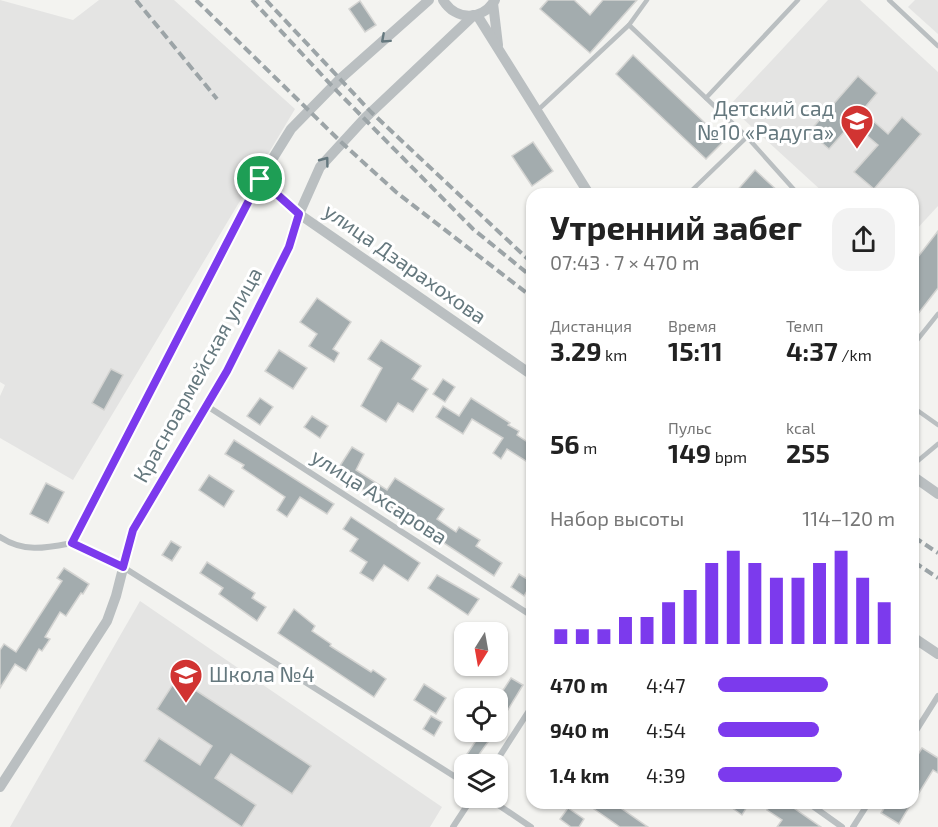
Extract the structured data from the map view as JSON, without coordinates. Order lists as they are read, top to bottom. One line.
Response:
{"streets":{"street":["улица Дзарахохова","Красноармейская улица","улица Ахсарова"]},"crossings":[["улица Дзарахохова","Красноармейская улица"],["Красноармейская улица","улица Ахсарова"]],"places":{"school or university":["Детский сад №10 «Радуга»","Школа №4"]},"north":"bottom","page":{"heading":["Утренний забег","07:43 · 7 × 470 m"],"stats":[["Дистанция","3.29 km"],["Время","15:11"],["Темп","4:37 /km"],["56 m"],["Пульс","149 bpm"],["kcal","255"]],"chart":["Набор высоты","114–120 m"],"list":[{"name":"470 m","note":"4:47"},{"name":"940 m","note":"4:54"},{"name":"1.4 km","note":"4:39"}]}}
